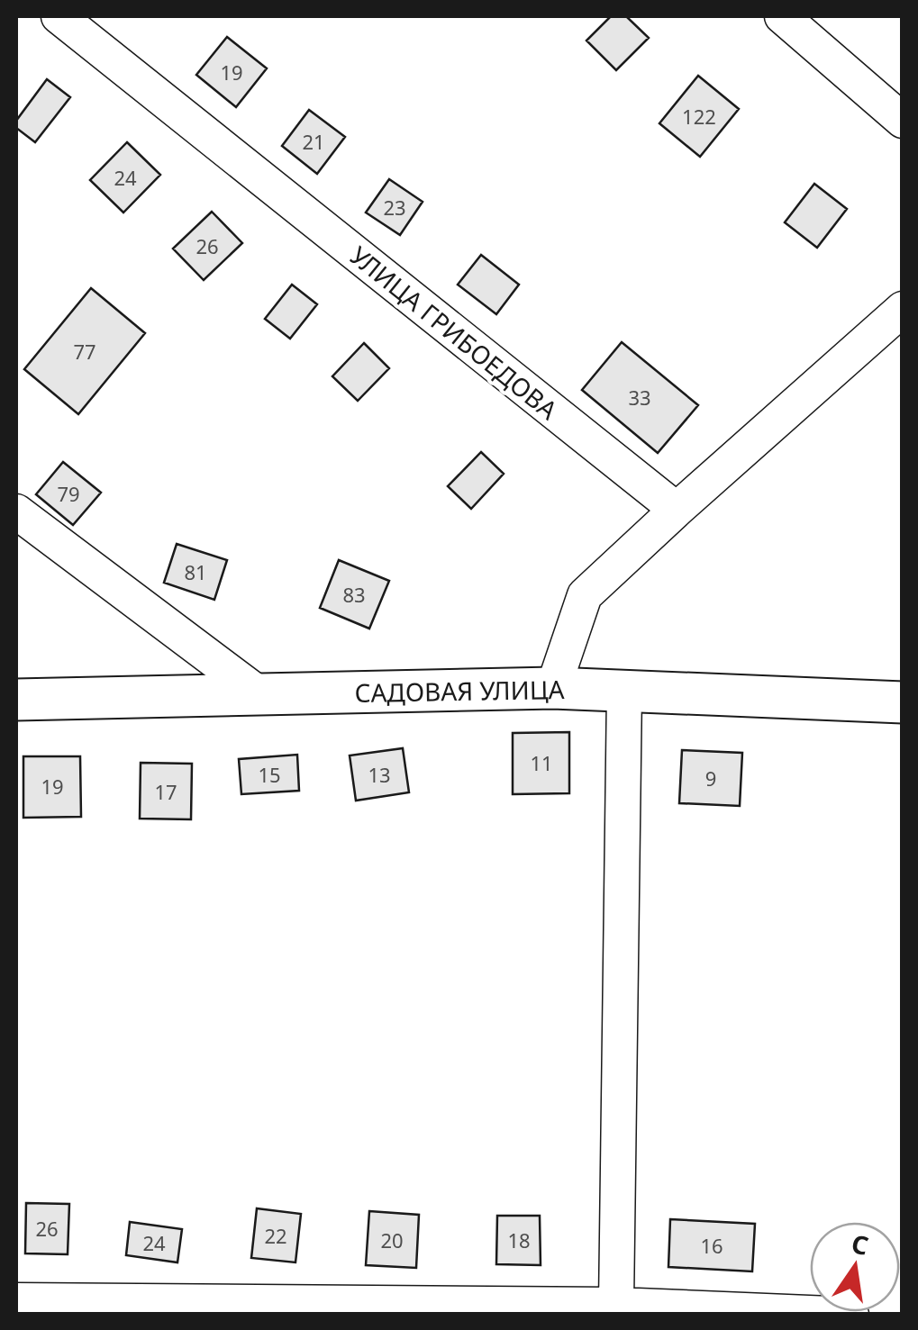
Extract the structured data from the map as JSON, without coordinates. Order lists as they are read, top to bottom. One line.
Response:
{"streets":{"street":["УЛИЦА ГРИБОЕДОВА","САДОВАЯ УЛИЦА"]},"house_numbers":["19","122","21","24","23","26","77","33","79","81","83","11","15","13","9","19","17","26","22","20","18","24","16"],"north":"top"}
